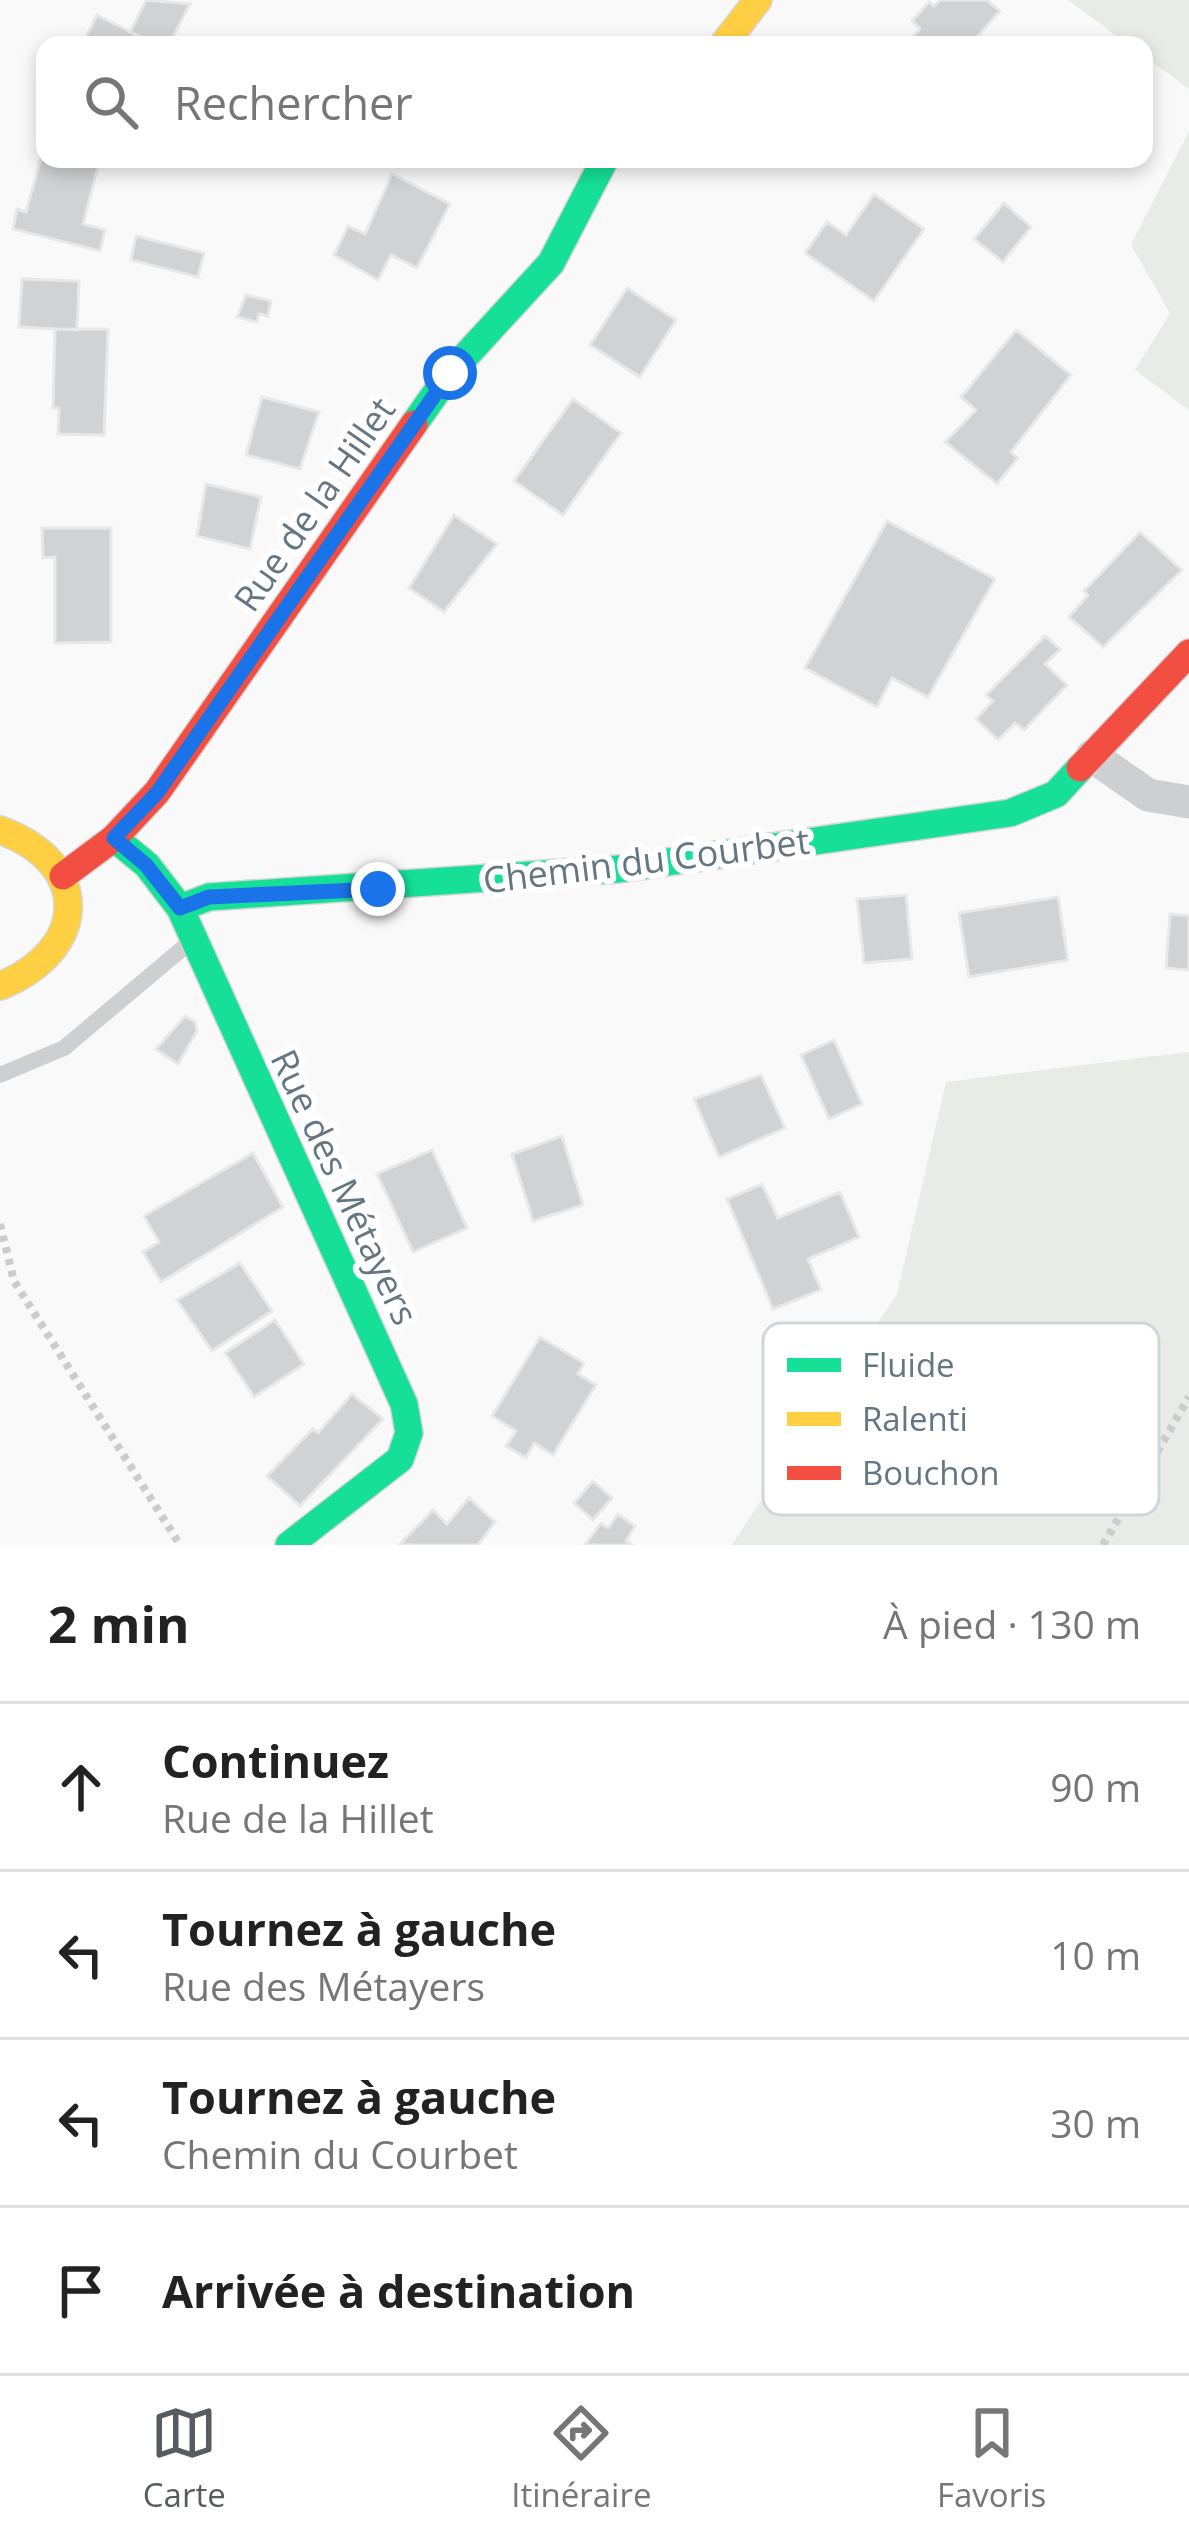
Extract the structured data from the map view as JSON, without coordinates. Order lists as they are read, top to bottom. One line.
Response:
{"streets":{"street":["Rue de la Hillet","Chemin du Courbet","Rue des Métayers"]},"crossings":[["Rue de la Hillet","Rue des Métayers"],["Chemin du Courbet","Rue des Métayers"]],"legend":["Fluide","Ralenti","Bouchon"],"page":{"search":"Rechercher","heading":["2 min","À pied · 130 m"],"list":[["Continuez","Rue de la Hillet","90 m"],["Tournez à gauche","Rue des Métayers","10 m"],["Tournez à gauche","Chemin du Courbet","30 m"],"Arrivée à destination"],"nav":["Carte","Itinéraire","Favoris"]}}
